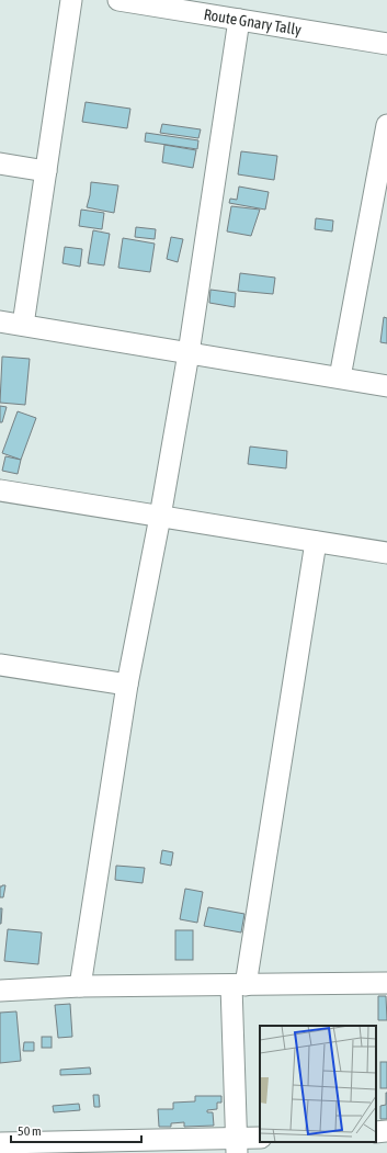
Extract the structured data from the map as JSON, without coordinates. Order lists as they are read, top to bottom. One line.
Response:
{"streets":{"street":["Route Gnary Tally"]},"scale_bar":"50 m"}
